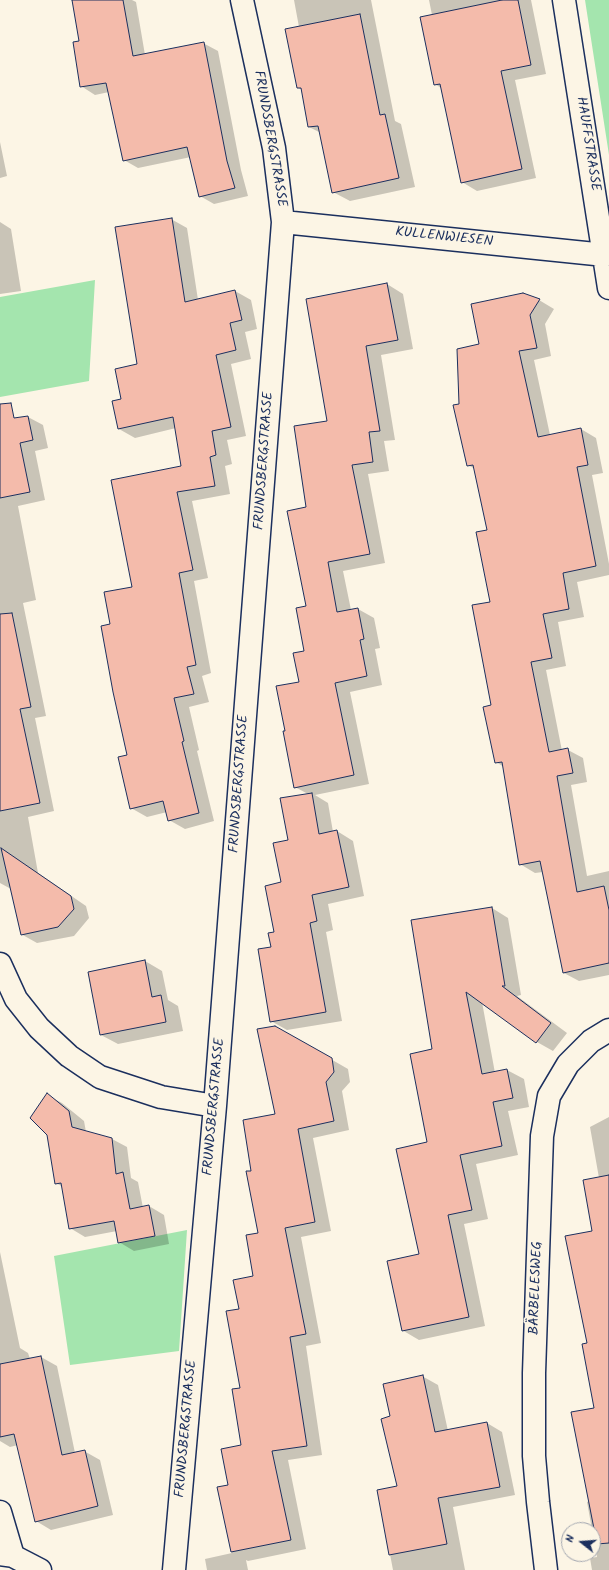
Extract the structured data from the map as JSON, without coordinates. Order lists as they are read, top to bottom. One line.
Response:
{"streets":{"street":["FRUNDSBERGSTRASSE","HAUFFSTRASSE","KULLENWIESEN","BÄRBELESWEG"]},"crossings":[["FRUNDSBERGSTRASSE","KULLENWIESEN"],["HAUFFSTRASSE","KULLENWIESEN"]],"north":"left"}
